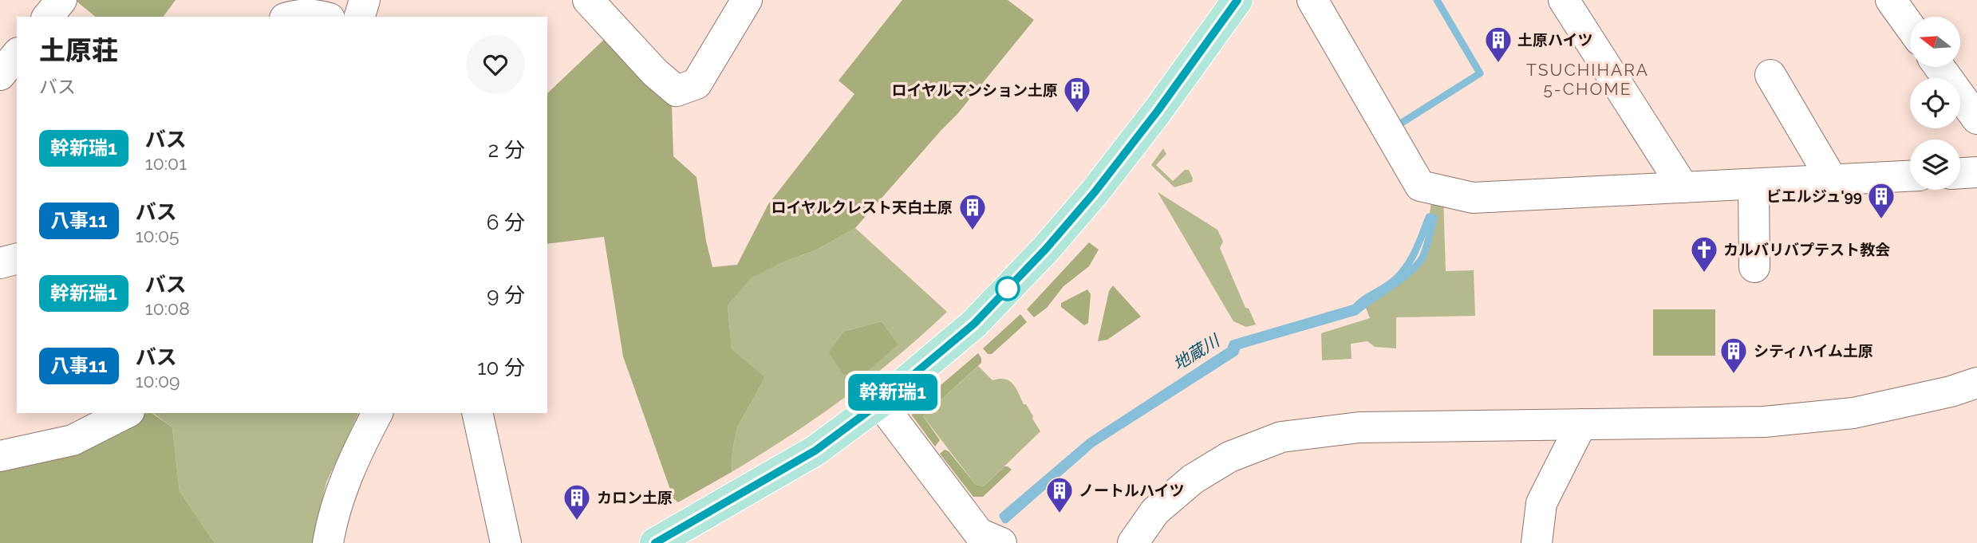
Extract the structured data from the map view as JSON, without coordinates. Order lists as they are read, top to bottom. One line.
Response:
{"districts":["TSUCHIHARA 5-CHOME"],"water":["地蔵川"],"places":{"building":["土原ハイツ","ロイヤルマンション土原","ビエルジュ'99","ロイヤルクレスト天白土原","シティハイム土原","ノートルハイツ","カロン土原"],"church":["カルバリバプテスト教会"]},"lines":["bus line 幹新瑞1"],"north":"left","page":{"on_map":"幹新瑞1","heading":["土原荘","バス"],"list":[{"mark":"幹新瑞1","name":"バス","note":"10:01","value":"2 分"},{"mark":"八事11","name":"バス","note":"10:05","value":"6 分"},{"mark":"幹新瑞1","name":"バス","note":"10:08","value":"9 分"},{"mark":"八事11","name":"バス","note":"10:09","value":"10 分"}]}}
